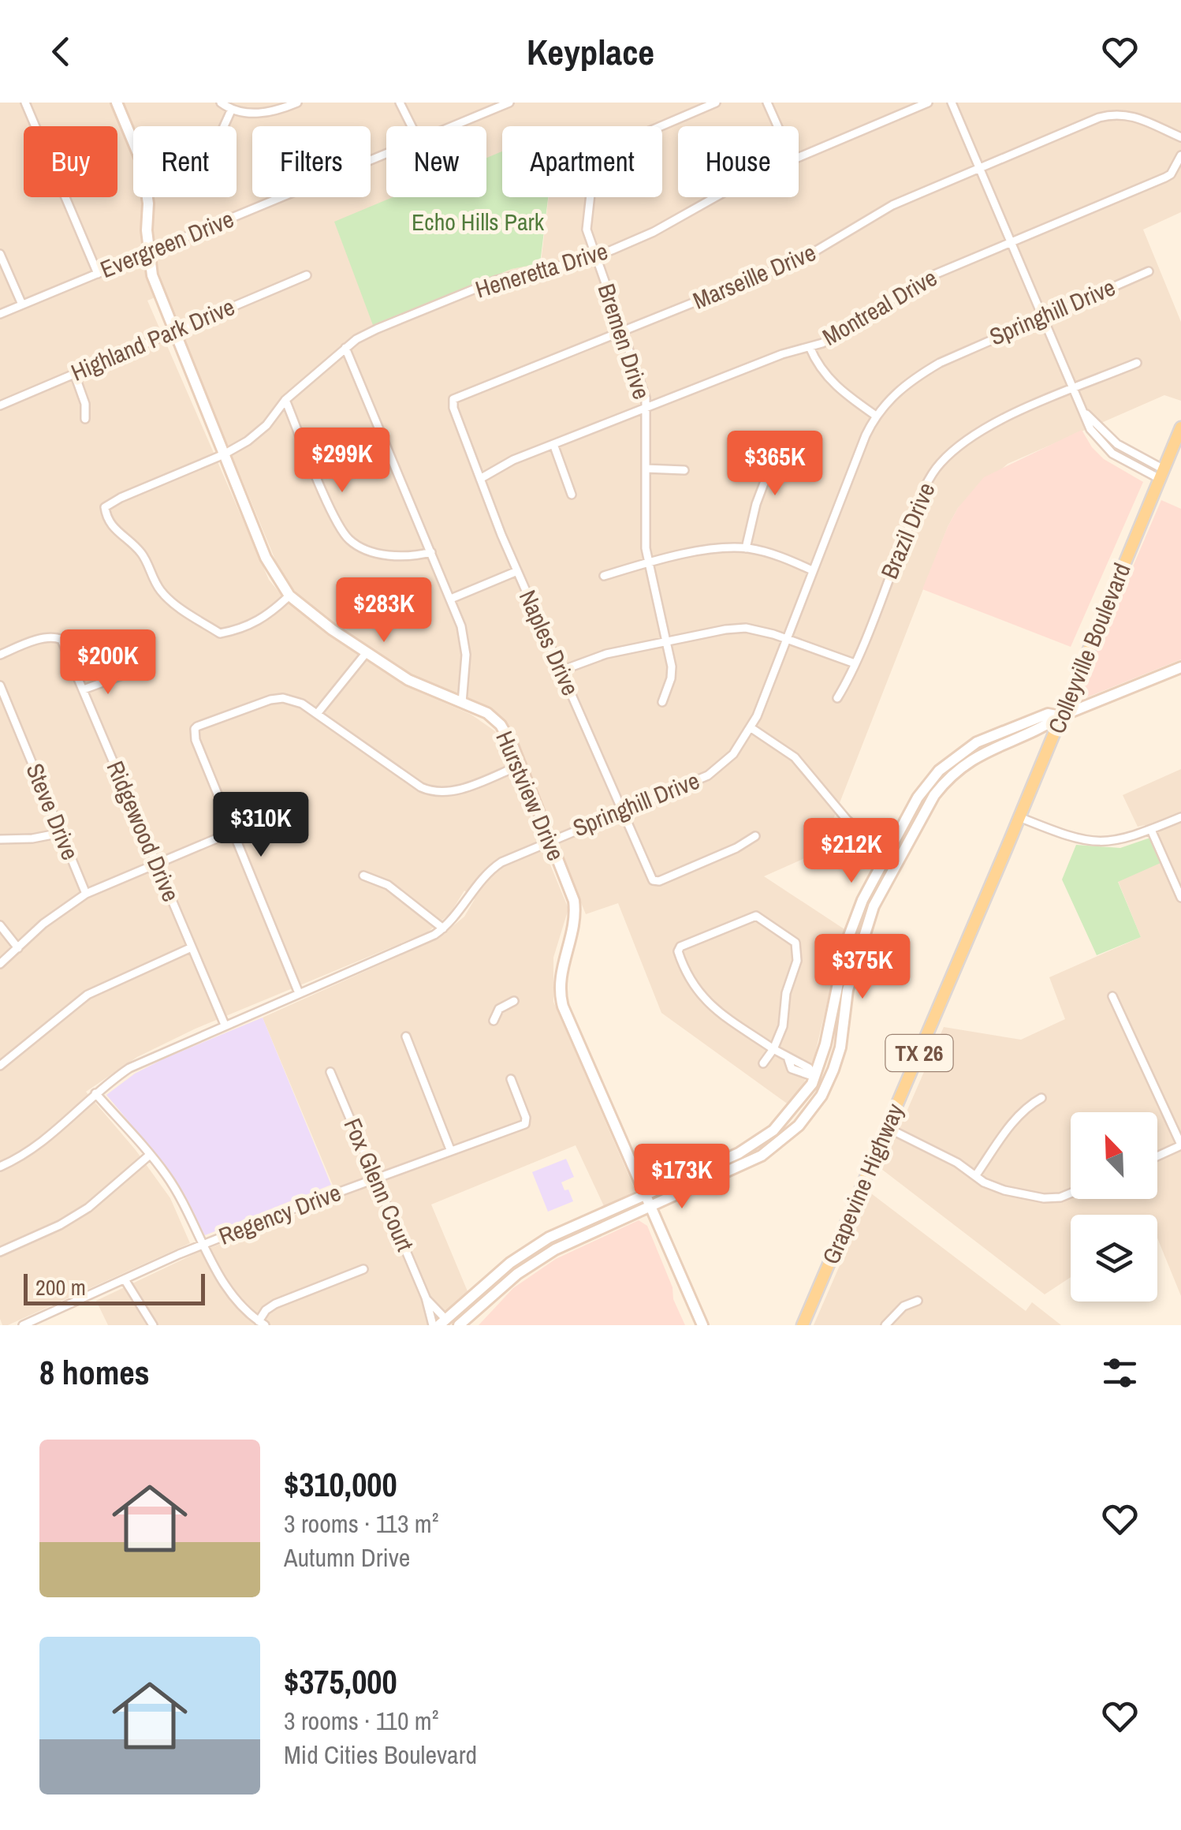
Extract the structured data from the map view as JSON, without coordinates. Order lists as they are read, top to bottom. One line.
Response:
{"streets":{"main road":["Colleyville Boulevard","Hurstview Drive","TX 26","Grapevine Highway"],"street":["Evergreen Drive","Heneretta Drive","Marseille Drive","Montreal Drive","Springhill Drive","Highland Park Drive","Bremen Drive","Brazil Drive","Naples Drive","Steve Drive","Ridgewood Drive","Fox Glenn Court","Regency Drive"]},"crossings":[["Evergreen Drive","Hurstview Drive"],["Heneretta Drive","Bremen Drive"],["Heneretta Drive","Hurstview Drive"],["Marseille Drive","Bremen Drive"],["Marseille Drive","Naples Drive"],["Montreal Drive","Bremen Drive"],["Montreal Drive","Naples Drive"],["Springhill Drive","Naples Drive"],["Springhill Drive","Hurstview Drive"],["Springhill Drive","Ridgewood Drive"],["Highland Park Drive","Hurstview Drive"],["Colleyville Boulevard","Grapevine Highway"],["Fox Glenn Court","Regency Drive"]],"parks":["Echo Hills Park"],"scale_bar":"200 m","north":"top left","page":{"header":"Keyplace","chip":["Buy","Rent","Filters","New","Apartment","House"],"price":["$299K","$365K","$283K","$200K","$310K","$212K","$375K","$173K"],"scale":"200 m","heading":"8 homes","list":[{"name":"$310,000","note":"3 rooms · 113 m² · Autumn Drive"},{"name":"$375,000","note":"3 rooms · 110 m² · Mid Cities Boulevard"}]}}
